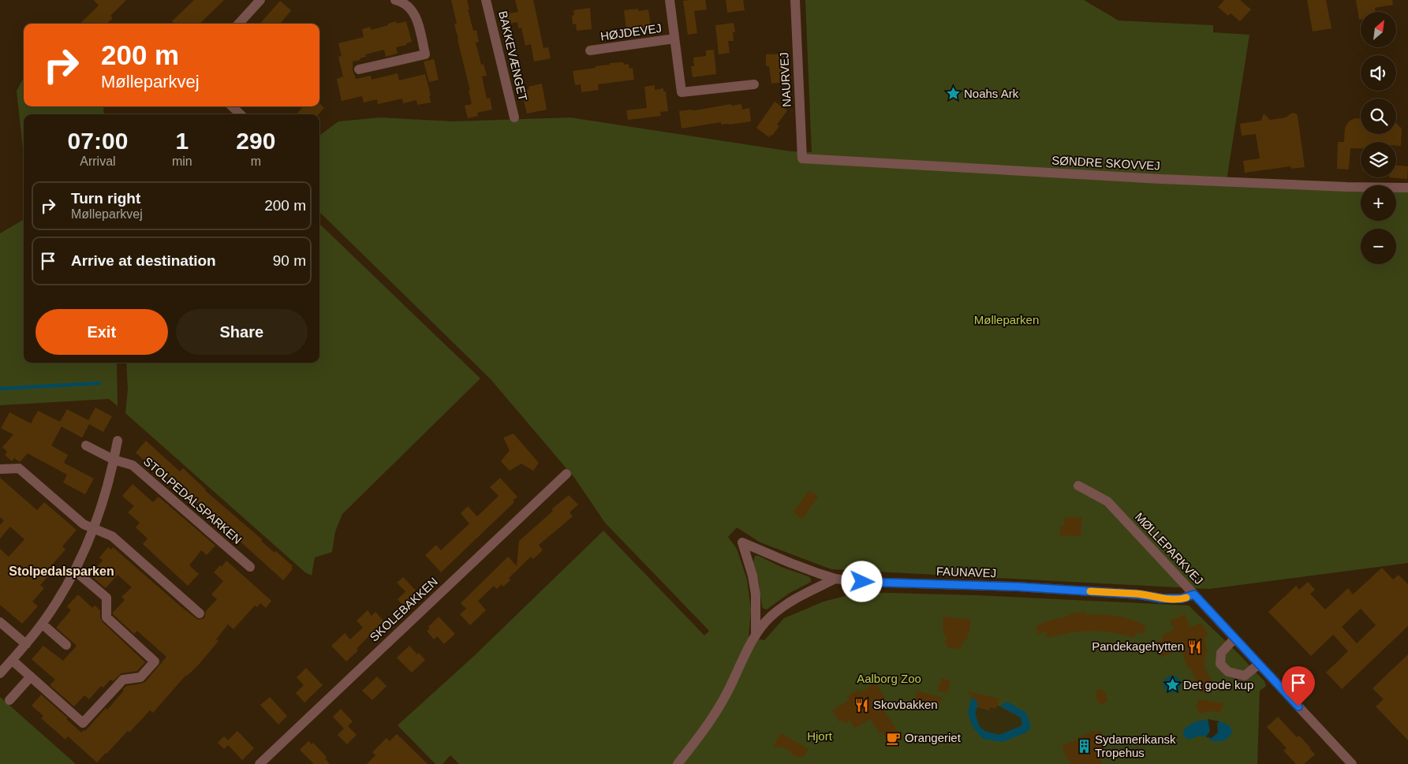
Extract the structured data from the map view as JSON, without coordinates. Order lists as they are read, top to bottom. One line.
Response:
{"streets":{"street":["HØJDEVEJ","BAKKEVÆNGET","NAURVEJ","SØNDRE SKOVVEJ","STOLPEDALSPARKEN","MØLLEPARKVEJ","FAUNAVEJ","SKOLEBAKKEN"]},"crossings":[["NAURVEJ","SØNDRE SKOVVEJ"],["MØLLEPARKVEJ","FAUNAVEJ"]],"districts":["Stolpedalsparken"],"parks":["Mølleparken","Aalborg Zoo","Hjort"],"places":{"place":["Noahs Ark","Det gode kup"],"restaurant":["Pandekagehytten","Skovbakken"],"cafe":["Orangeriet"],"building":["Sydamerikansk Tropehus"]},"north":"top right","page":{"map_buttons":["+","−"],"turn":["200 m","Mølleparkvej"],"eta":["07:00","Arrival","1","min","290","m"],"list":[{"name":"Turn right","note":"Mølleparkvej","value":"200 m"},{"name":"Arrive at destination","value":"90 m"}],"buttons":["Exit","Share"]}}
